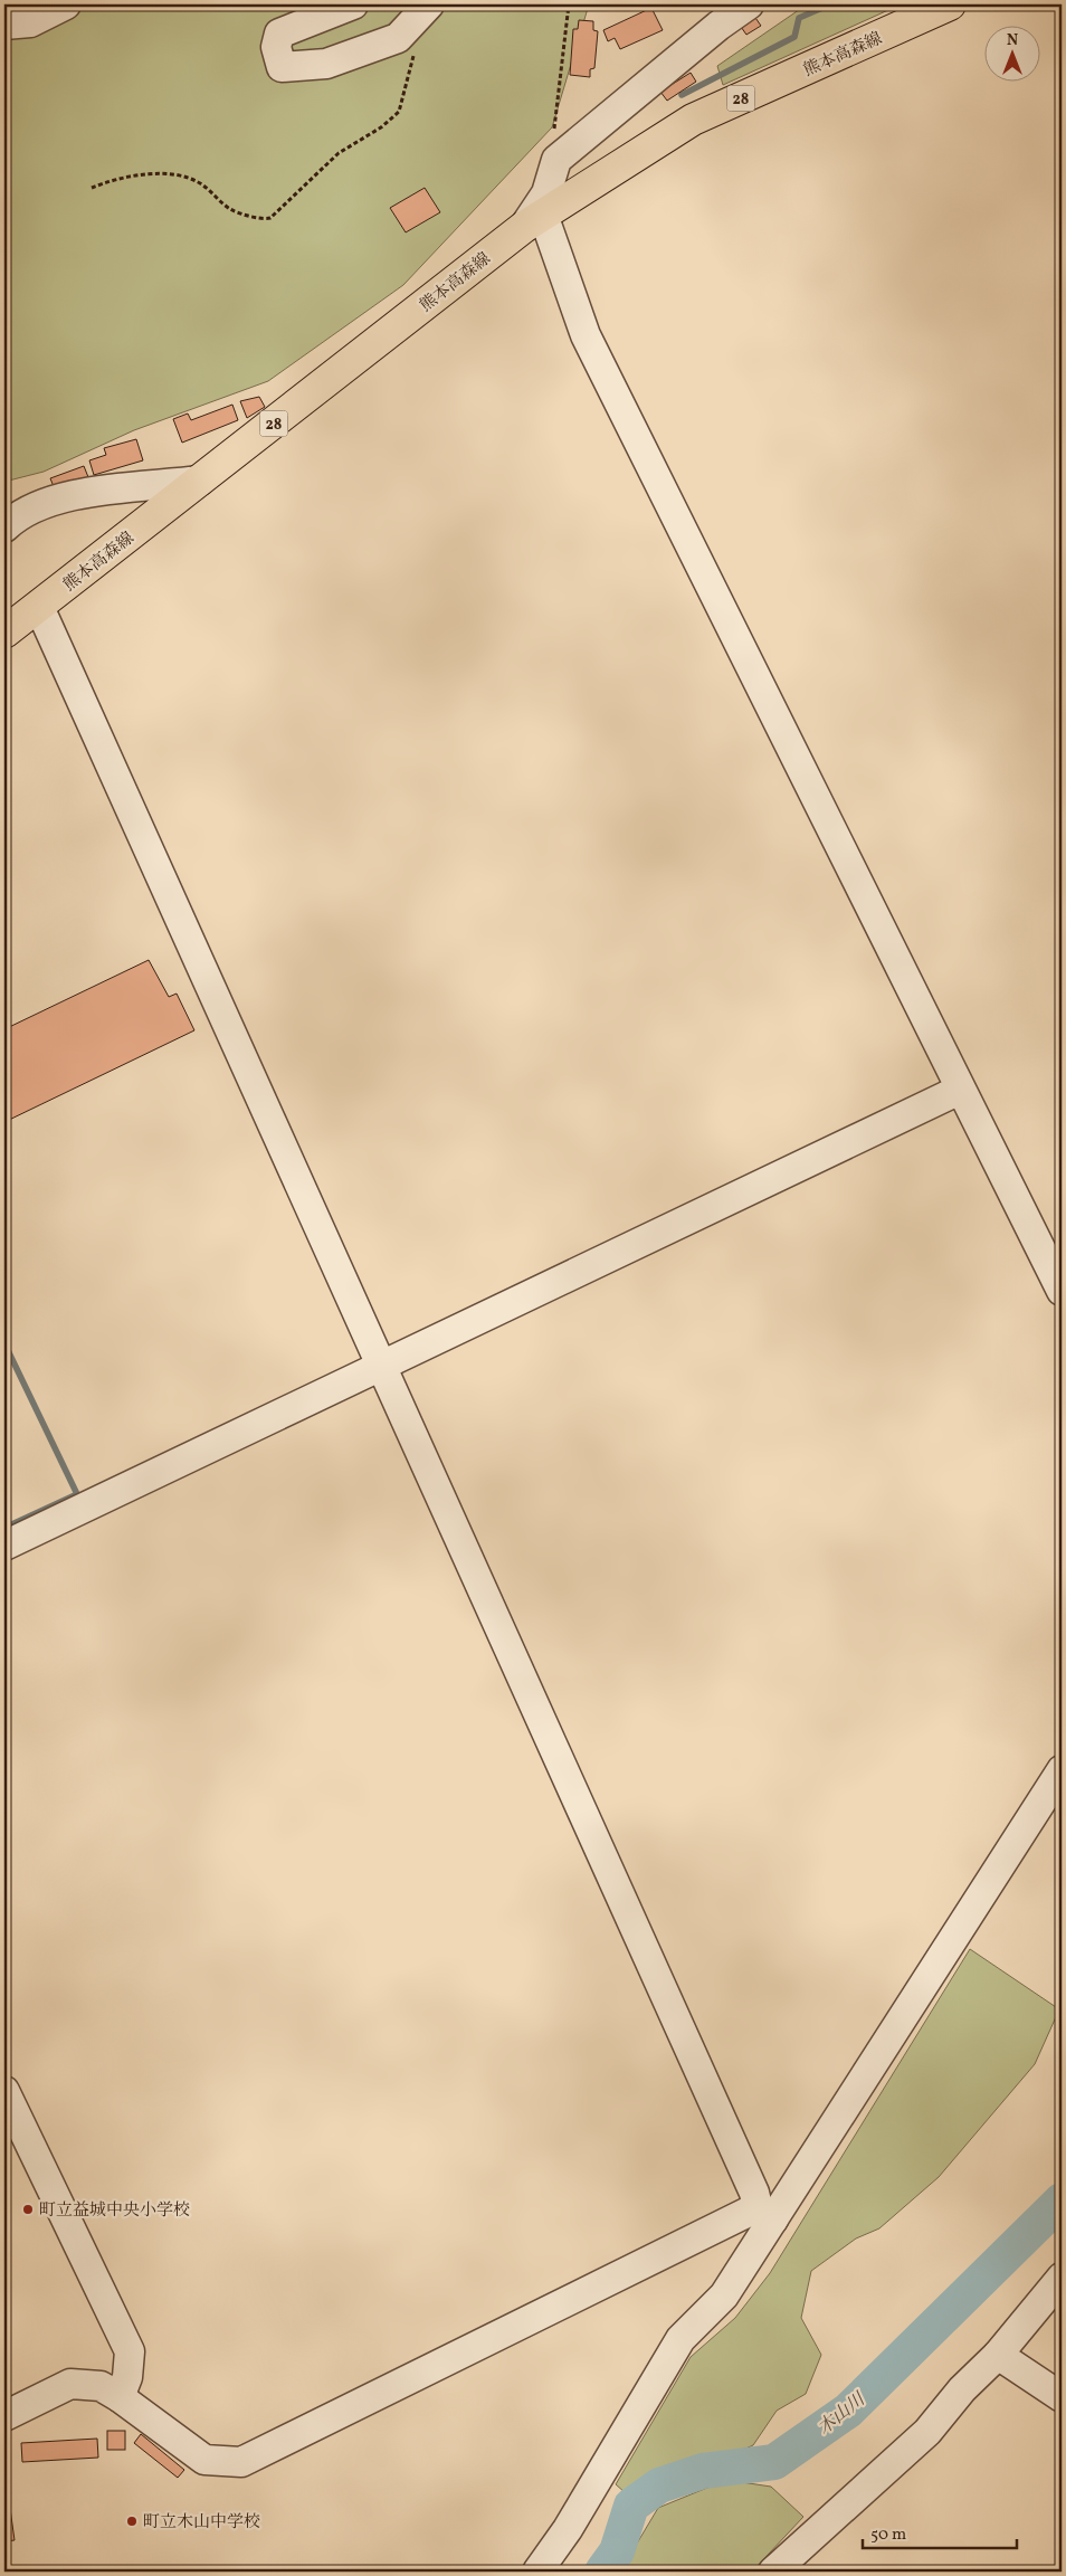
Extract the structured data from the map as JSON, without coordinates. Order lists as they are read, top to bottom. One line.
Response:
{"streets":{"main road":["熊本高森線","28"]},"water":["木山川"],"places":["町立益城中央小学校","町立木山中学校"],"scale_bar":"50 m","north":"top"}
